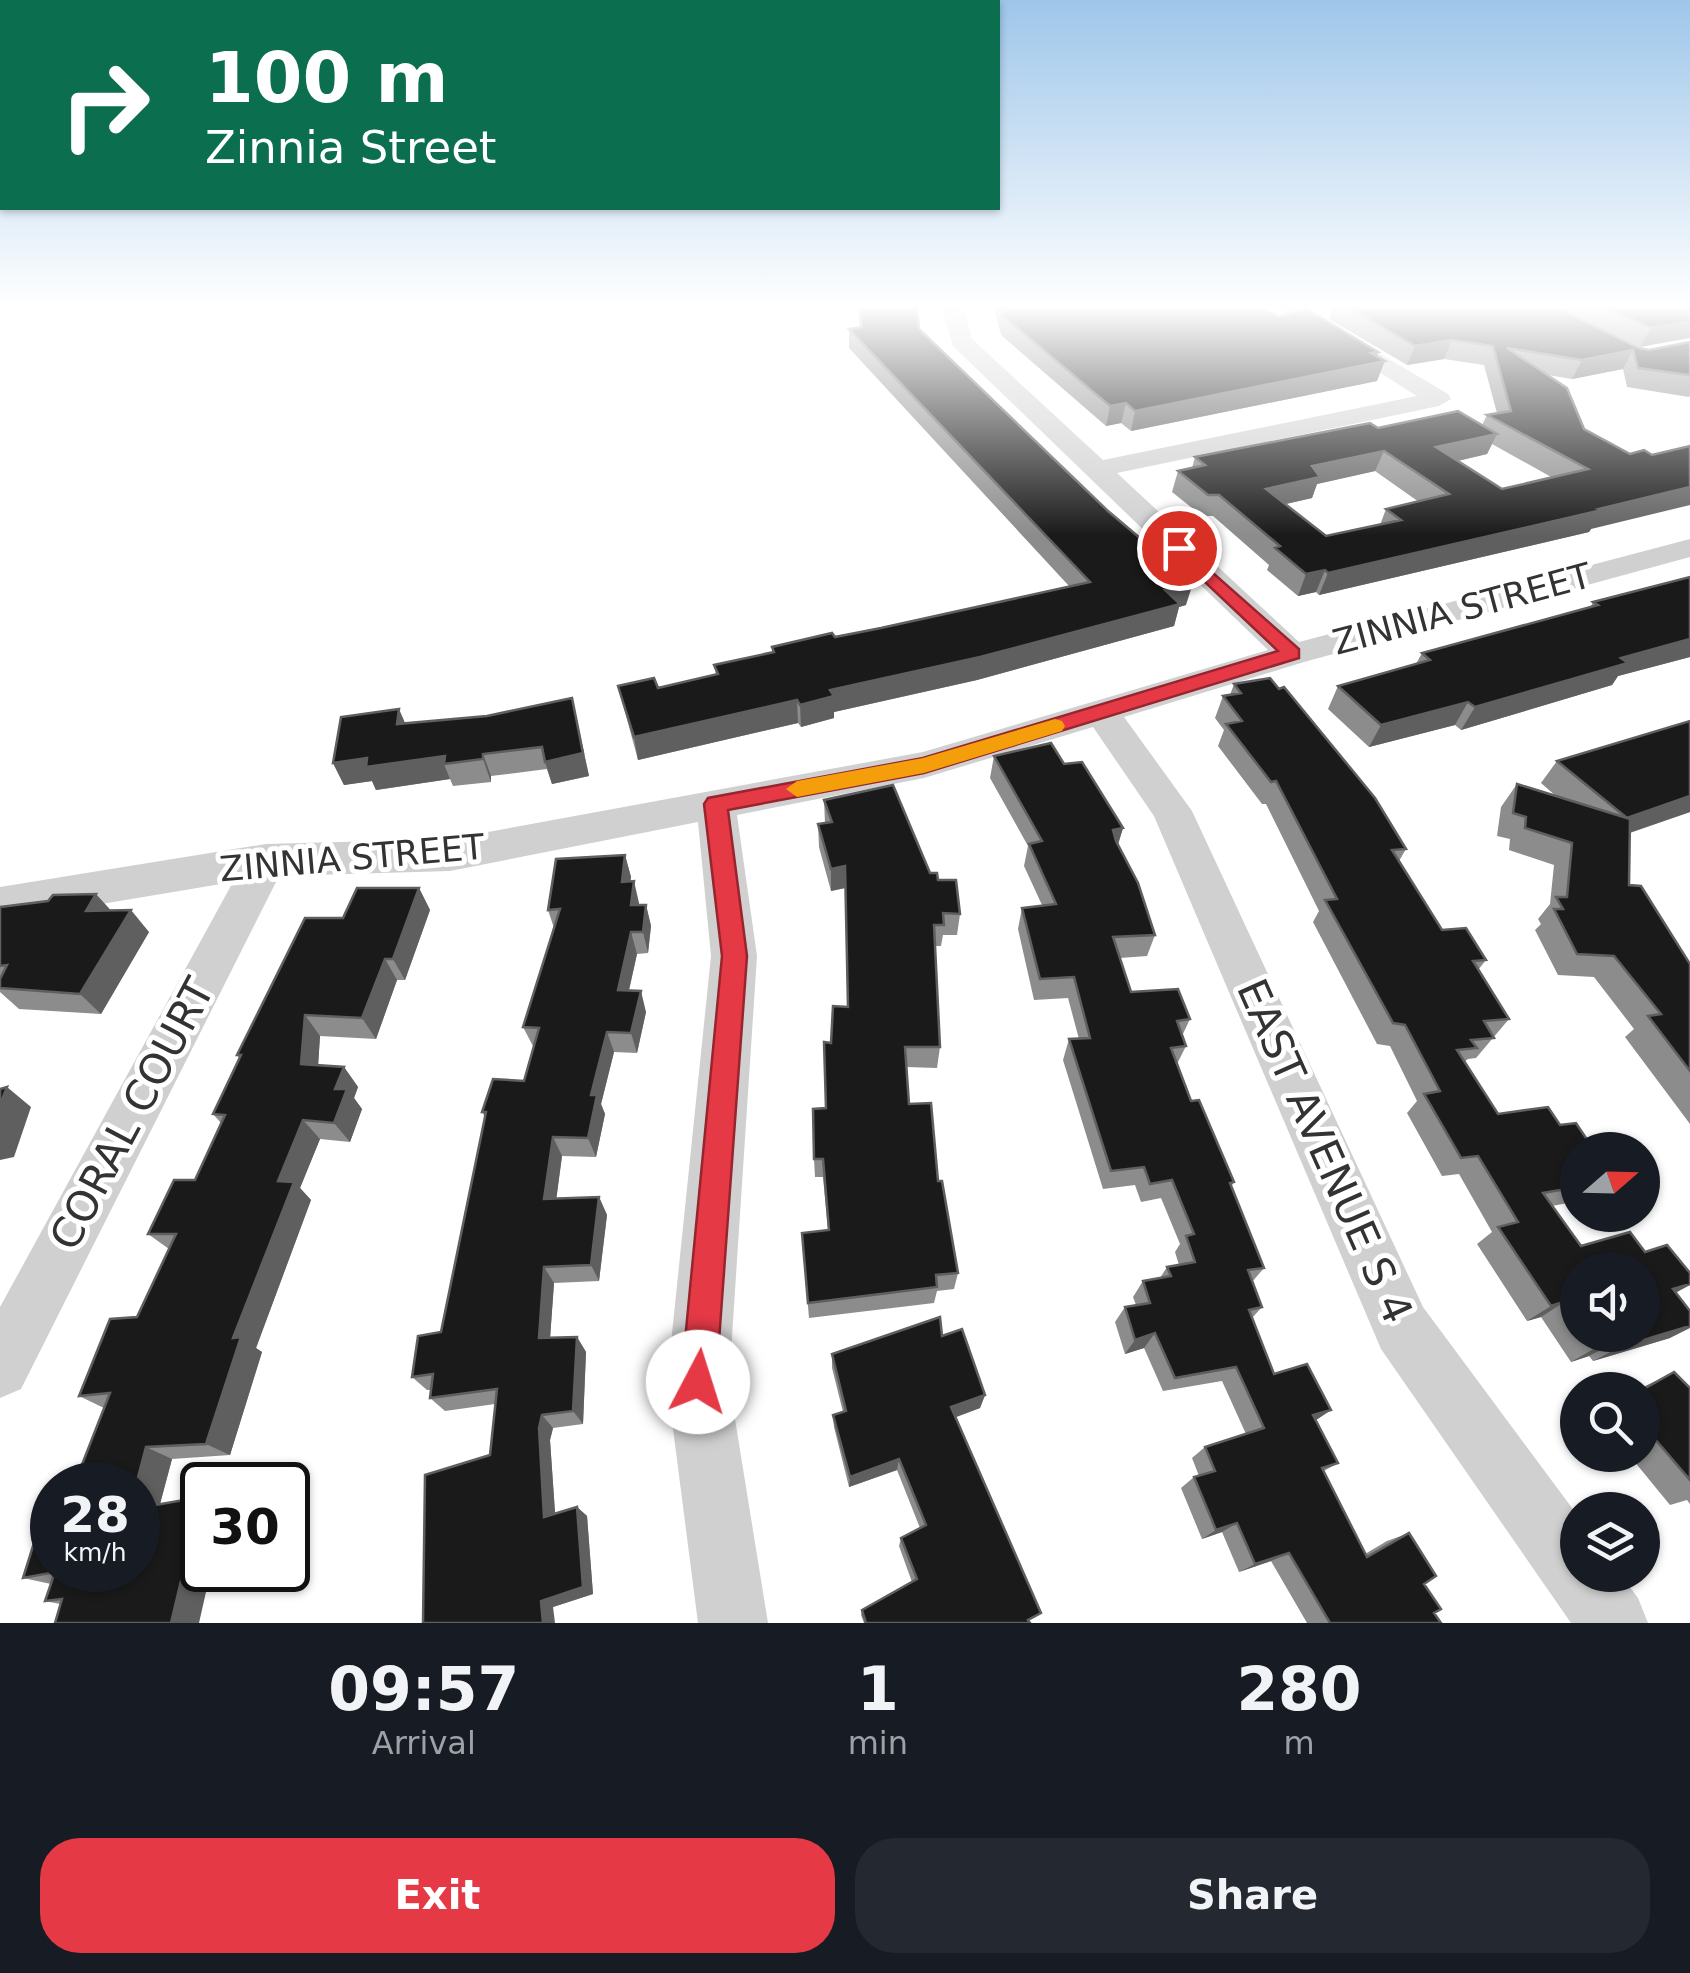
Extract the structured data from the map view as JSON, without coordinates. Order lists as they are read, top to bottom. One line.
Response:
{"streets":{"street":["ZINNIA STREET","CORAL COURT","EAST AVENUE S 4"]},"crossings":[["ZINNIA STREET","CORAL COURT"],["ZINNIA STREET","EAST AVENUE S 4"]],"north":"right","page":{"turn":["100 m","Zinnia Street"],"speed":"28 km/h","limit":"30","eta":["09:57","Arrival","1","min","280","m"],"buttons":["Exit","Share"]}}
